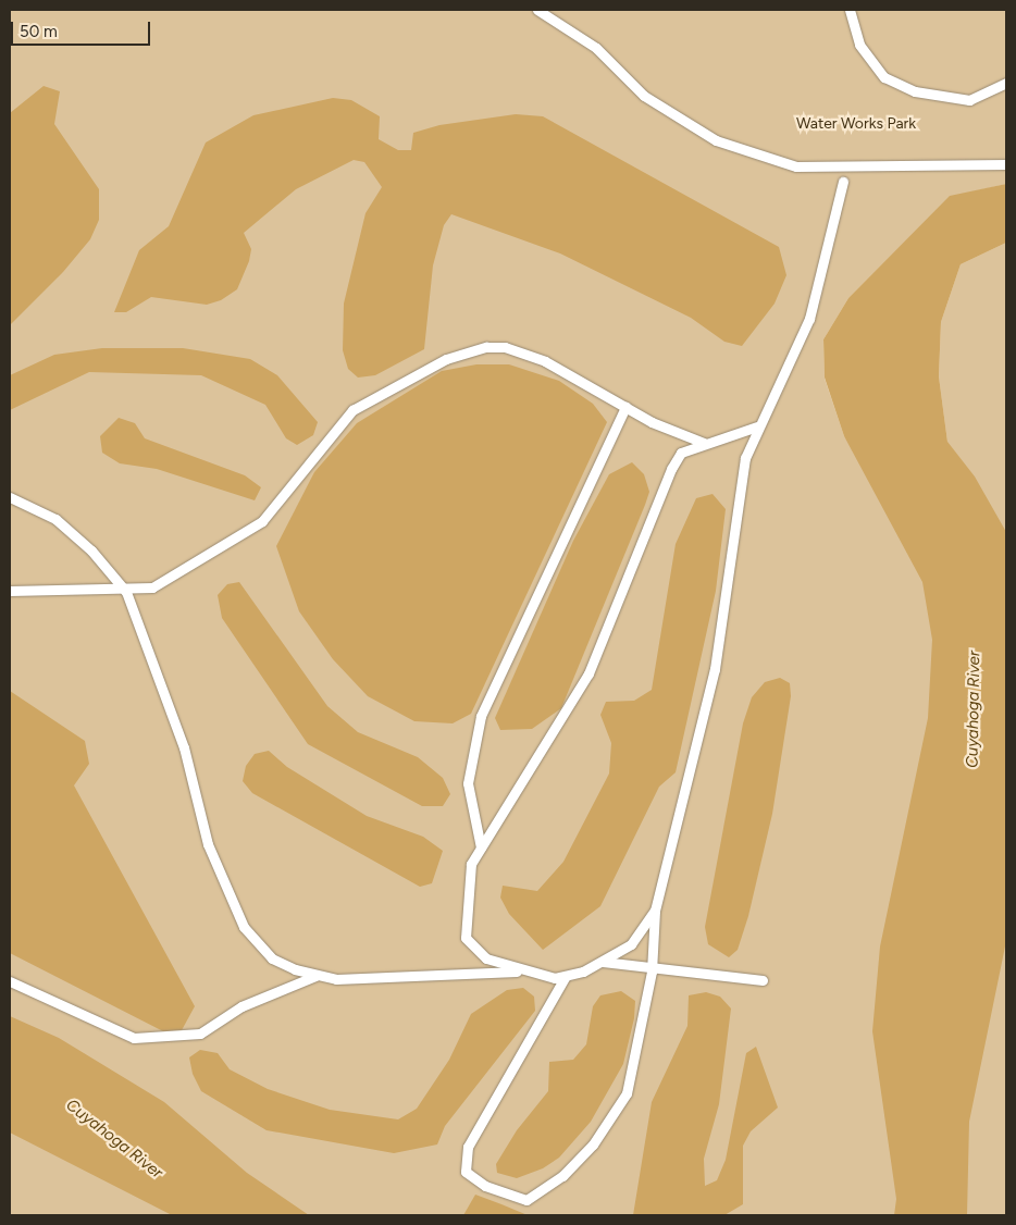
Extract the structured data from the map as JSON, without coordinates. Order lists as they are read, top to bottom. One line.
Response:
{"water":["Cuyahoga River"],"parks":["Water Works Park"],"scale_bar":"50 m"}
